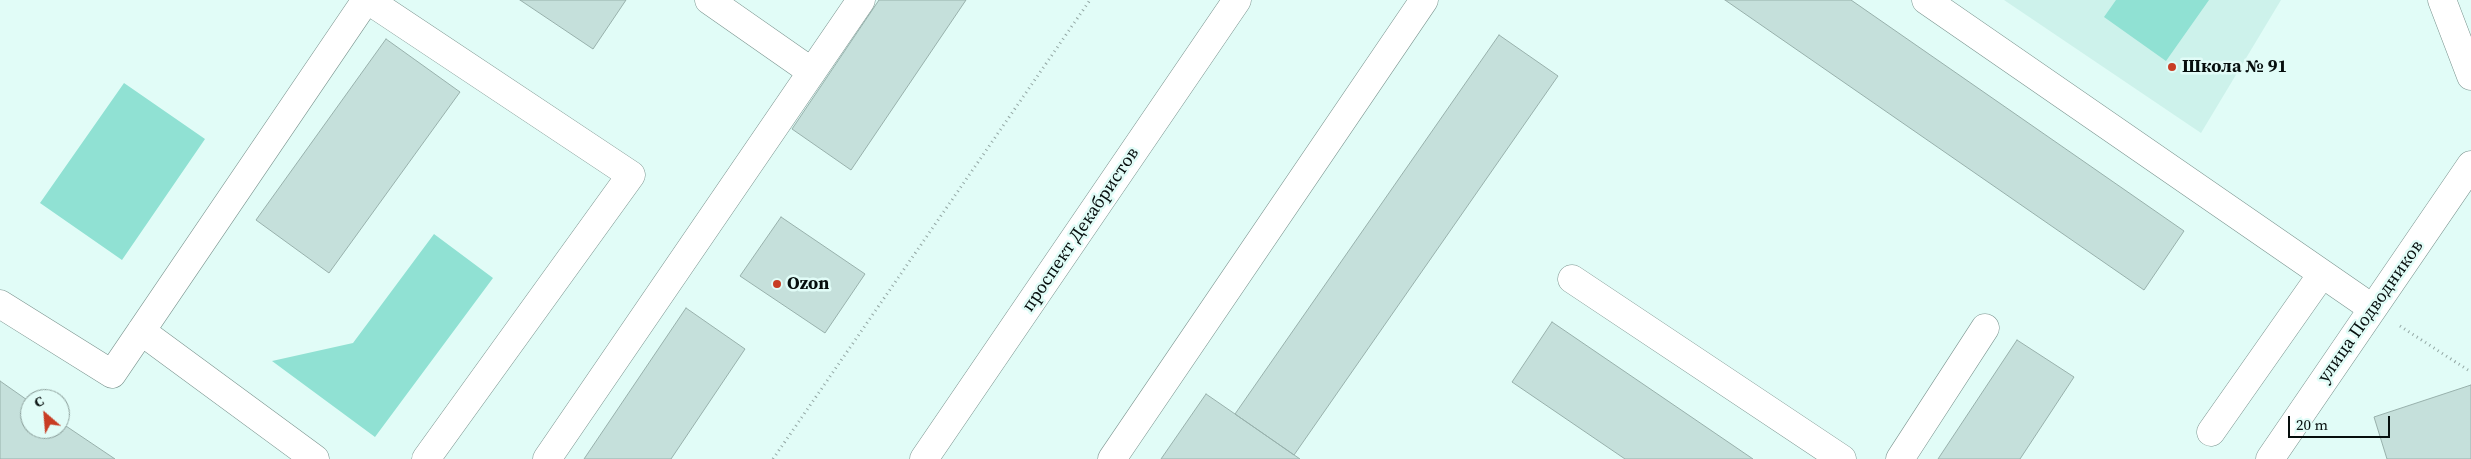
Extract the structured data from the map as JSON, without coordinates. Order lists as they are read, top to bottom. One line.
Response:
{"streets":{"main road":["проспект Декабристов","улица Подводников"]},"places":["Школа № 91","Ozon"],"scale_bar":"20 m","north":"top left"}
